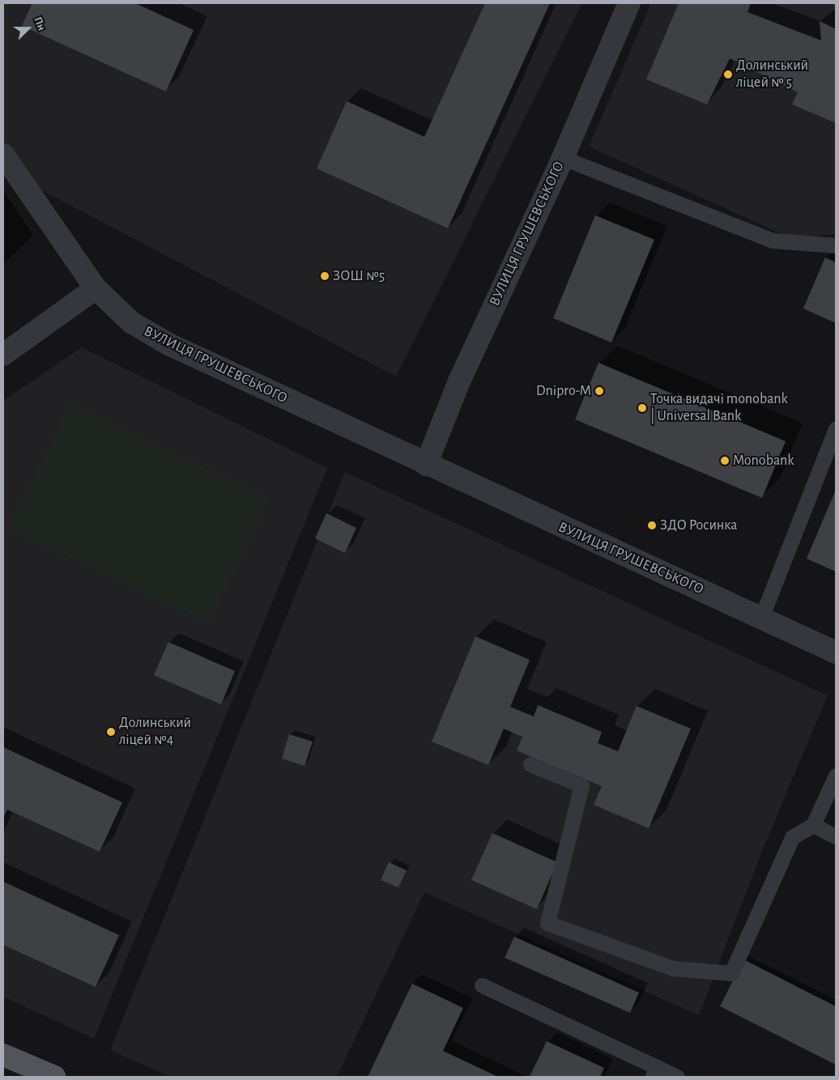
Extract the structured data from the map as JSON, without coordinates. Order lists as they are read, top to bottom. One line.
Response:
{"streets":{"street":["ВУЛИЦЯ ГРУШЕВСЬКОГО"]},"places":["Долинський ліцей № 5","ЗОШ №5","Dnipro-M","Точка видачі monobank | Universal Bank","Monobank","ЗДО Росинка","Долинський ліцей №4"],"north":"right"}
